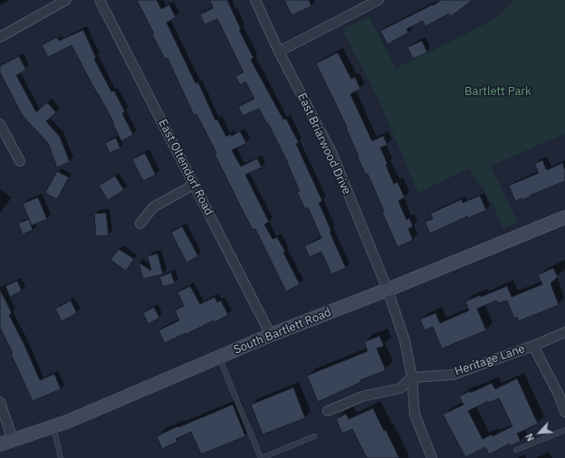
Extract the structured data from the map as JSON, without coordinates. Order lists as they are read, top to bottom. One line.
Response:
{"streets":{"main road":["South Bartlett Road"],"street":["East Briarwood Drive","East Oltendorf Road","Heritage Lane"]},"crossings":[["East Briarwood Drive","South Bartlett Road"],["East Briarwood Drive","Heritage Lane"],["East Oltendorf Road","South Bartlett Road"]],"parks":["Bartlett Park"],"north":"bottom left"}
